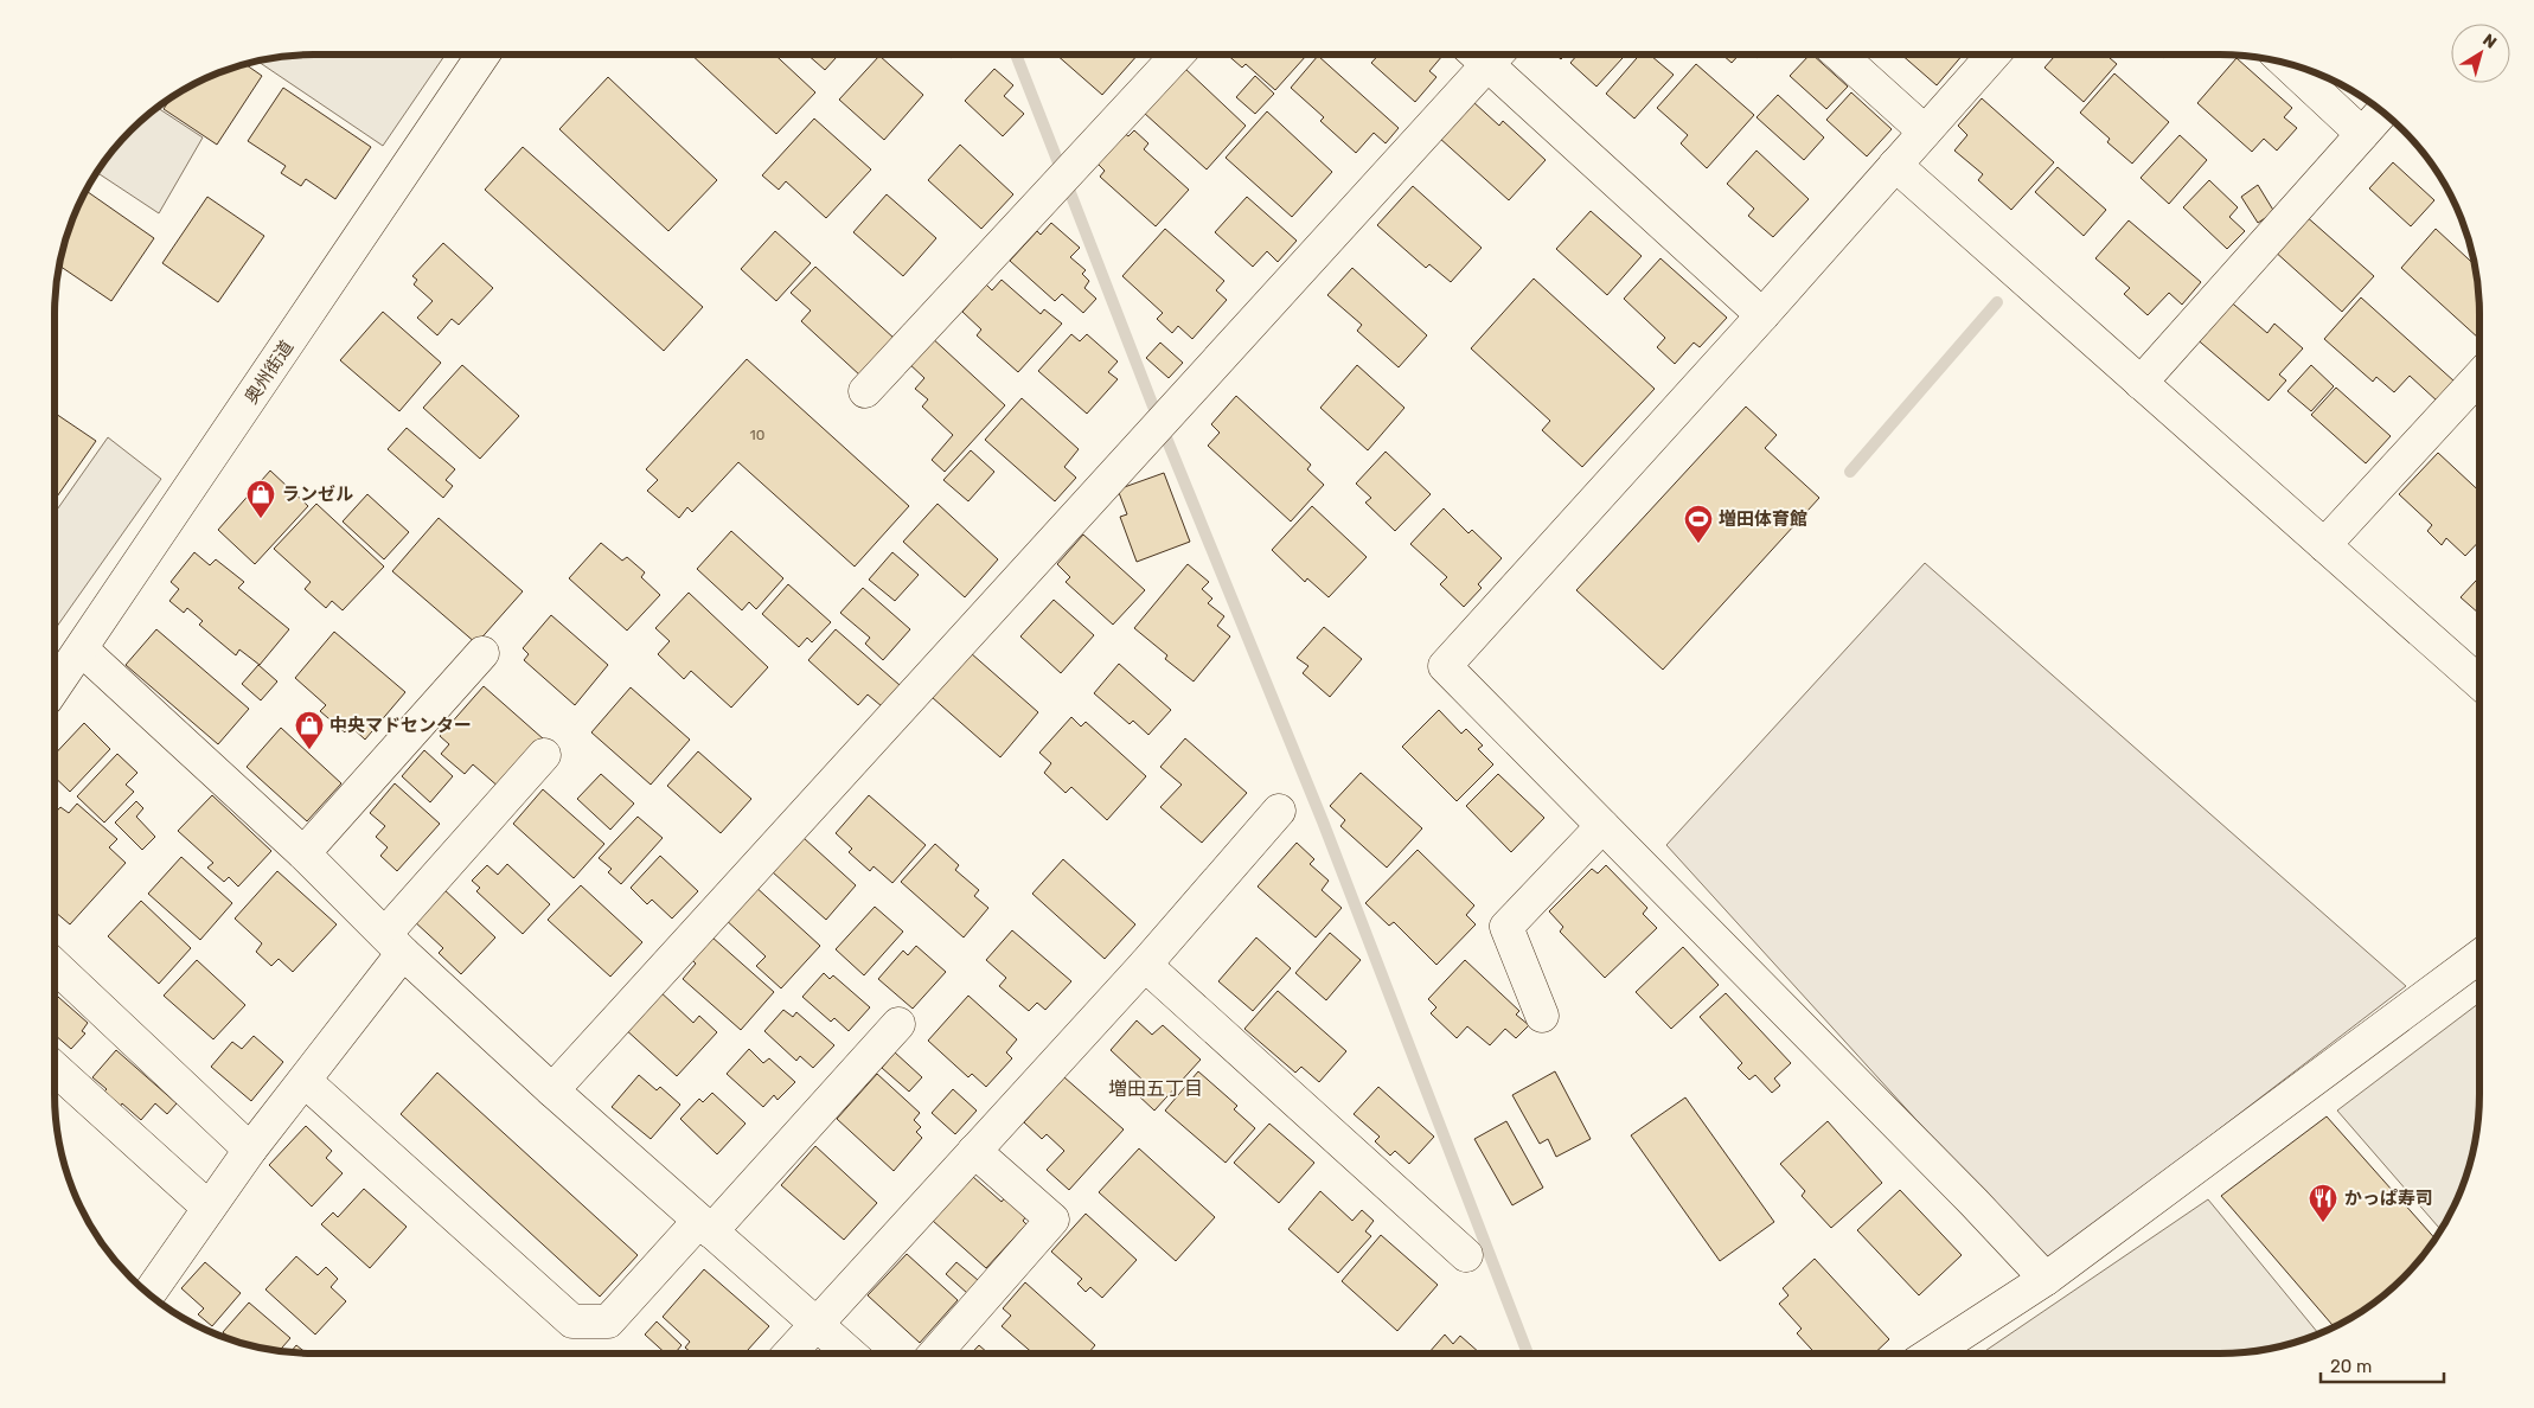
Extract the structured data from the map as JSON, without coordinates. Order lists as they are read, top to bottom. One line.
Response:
{"streets":{"street":["奥州街道"]},"districts":["増田五丁目"],"places":{"shop":["ランゼル","中央マドセンター"],"sports":["増田体育館"],"restaurant":["かっぱ寿司"]},"house_numbers":["10"],"scale_bar":"20 m","north":"top right"}
